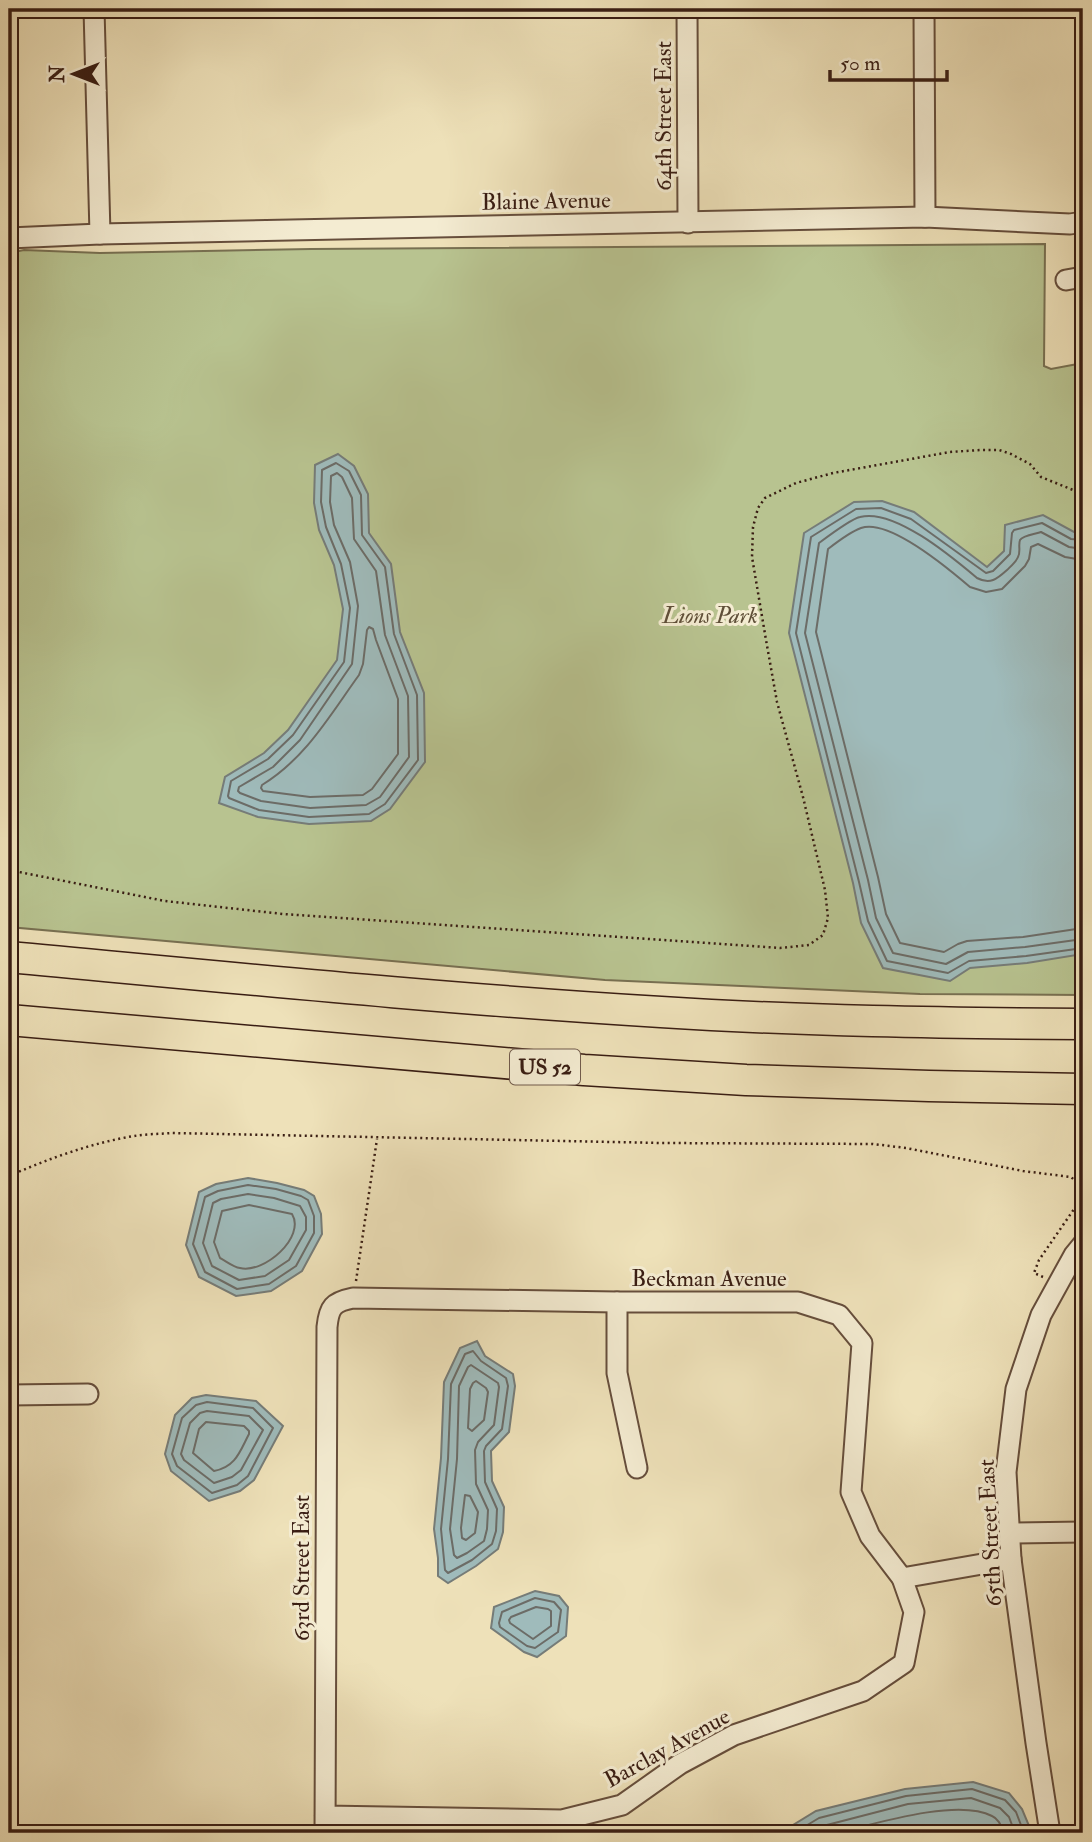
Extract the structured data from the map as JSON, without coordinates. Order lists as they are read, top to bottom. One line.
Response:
{"streets":{"highway":["US 52"],"street":["64th Street East","Blaine Avenue","Beckman Avenue","65th Street East","63rd Street East","Barclay Avenue"]},"crossings":[["64th Street East","Blaine Avenue"],["Beckman Avenue","63rd Street East"],["Beckman Avenue","Barclay Avenue"],["63rd Street East","Barclay Avenue"]],"parks":["Lions Park"],"scale_bar":"50 m","north":"left"}
